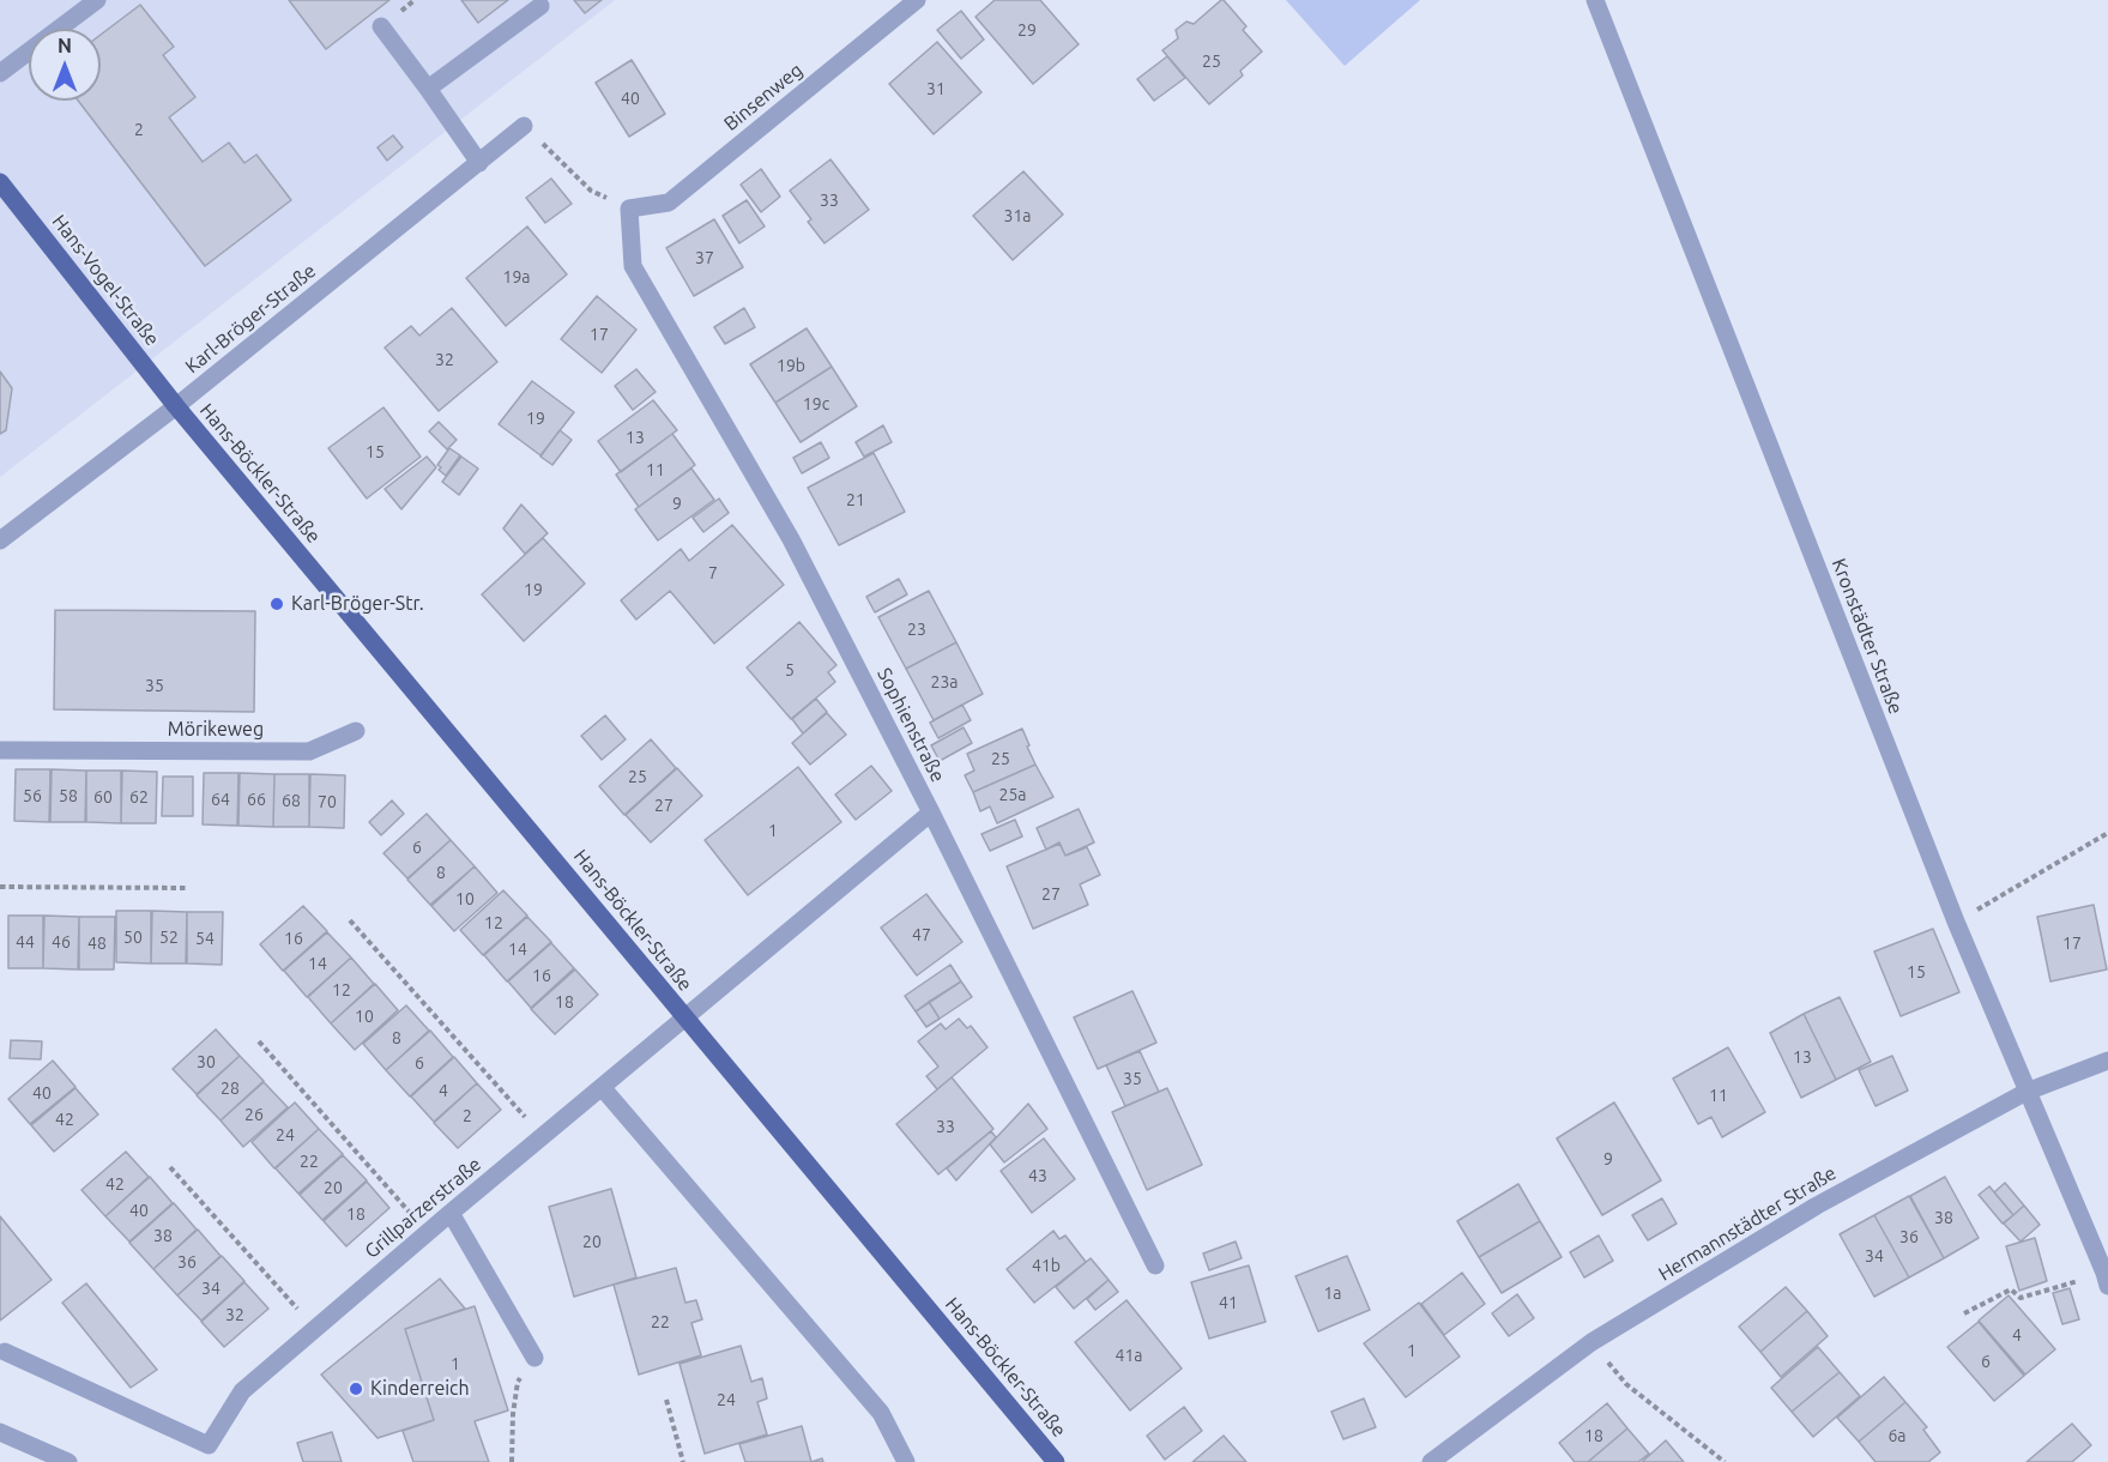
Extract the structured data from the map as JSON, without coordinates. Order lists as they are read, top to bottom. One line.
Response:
{"streets":{"main road":["Hans-Vogel-Straße","Hans-Böckler-Straße"],"street":["Binsenweg","Karl-Bröger-Straße","Kronstädter Straße","Sophienstraße","Mörikeweg","Grillparzerstraße","Hermannstädter Straße"]},"crossings":[["Binsenweg","Sophienstraße"],["Hans-Vogel-Straße","Karl-Bröger-Straße"],["Hans-Vogel-Straße","Hans-Böckler-Straße"],["Karl-Bröger-Straße","Hans-Böckler-Straße"],["Hans-Böckler-Straße","Grillparzerstraße"],["Kronstädter Straße","Hermannstädter Straße"],["Sophienstraße","Grillparzerstraße"]],"places":["Karl-Bröger-Str.","Kinderreich"],"house_numbers":["29","25","31","40","2","33","31a","37","19a","17","32","19b","19c","19","13","15","11","21","9","7","19","23","5","23a","35","25","25","25a","56","58","60","62","64","66","68","70","27","1","6","8","27","10","12","47","50","52","54","16","44","46","48","17","14","14","15","16","12","18","10","8","13","30","6","35","28","4","40","11","26","2","42","33","24","9","22","43","42","20","40","18","38","38","36","20","34","36","41b","34","1a","41","32","22","4","1","41a","6","1","24","18","6a"],"north":"top"}
